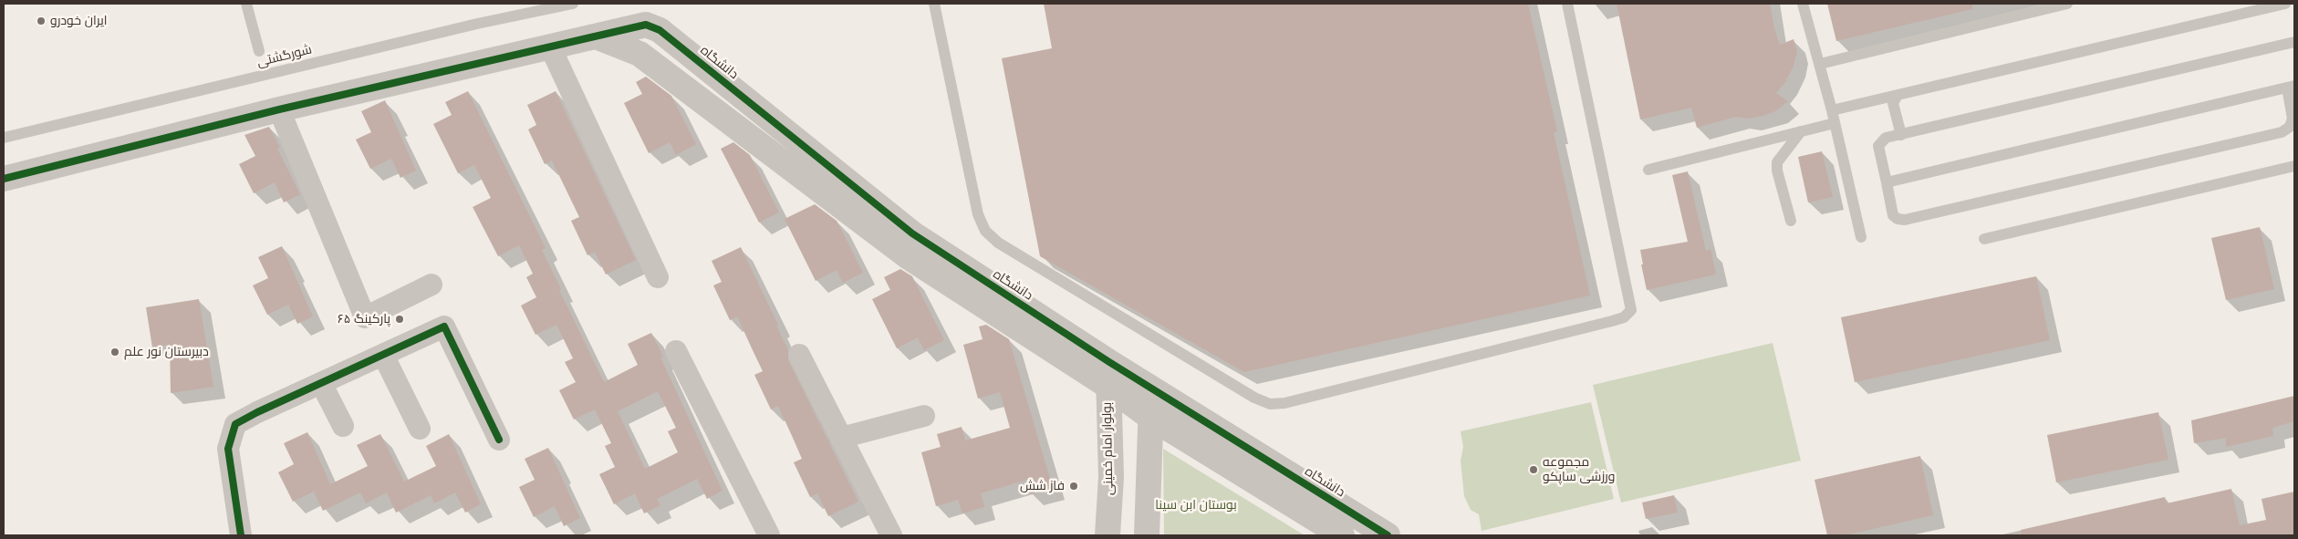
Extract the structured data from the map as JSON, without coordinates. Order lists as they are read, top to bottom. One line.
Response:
{"streets":{"street":["دانشگاه","بولوار امام خمینی"],"lane":["شورگشتی"]},"crossings":[["دانشگاه","بولوار امام خمینی"]],"parks":["بوستان ابن سینا"],"places":["ایران خودرو","پارکینگ ۶۵","دبیرستان نور علم","مجموعه ورزشی ساپکو","فاز شش"]}
